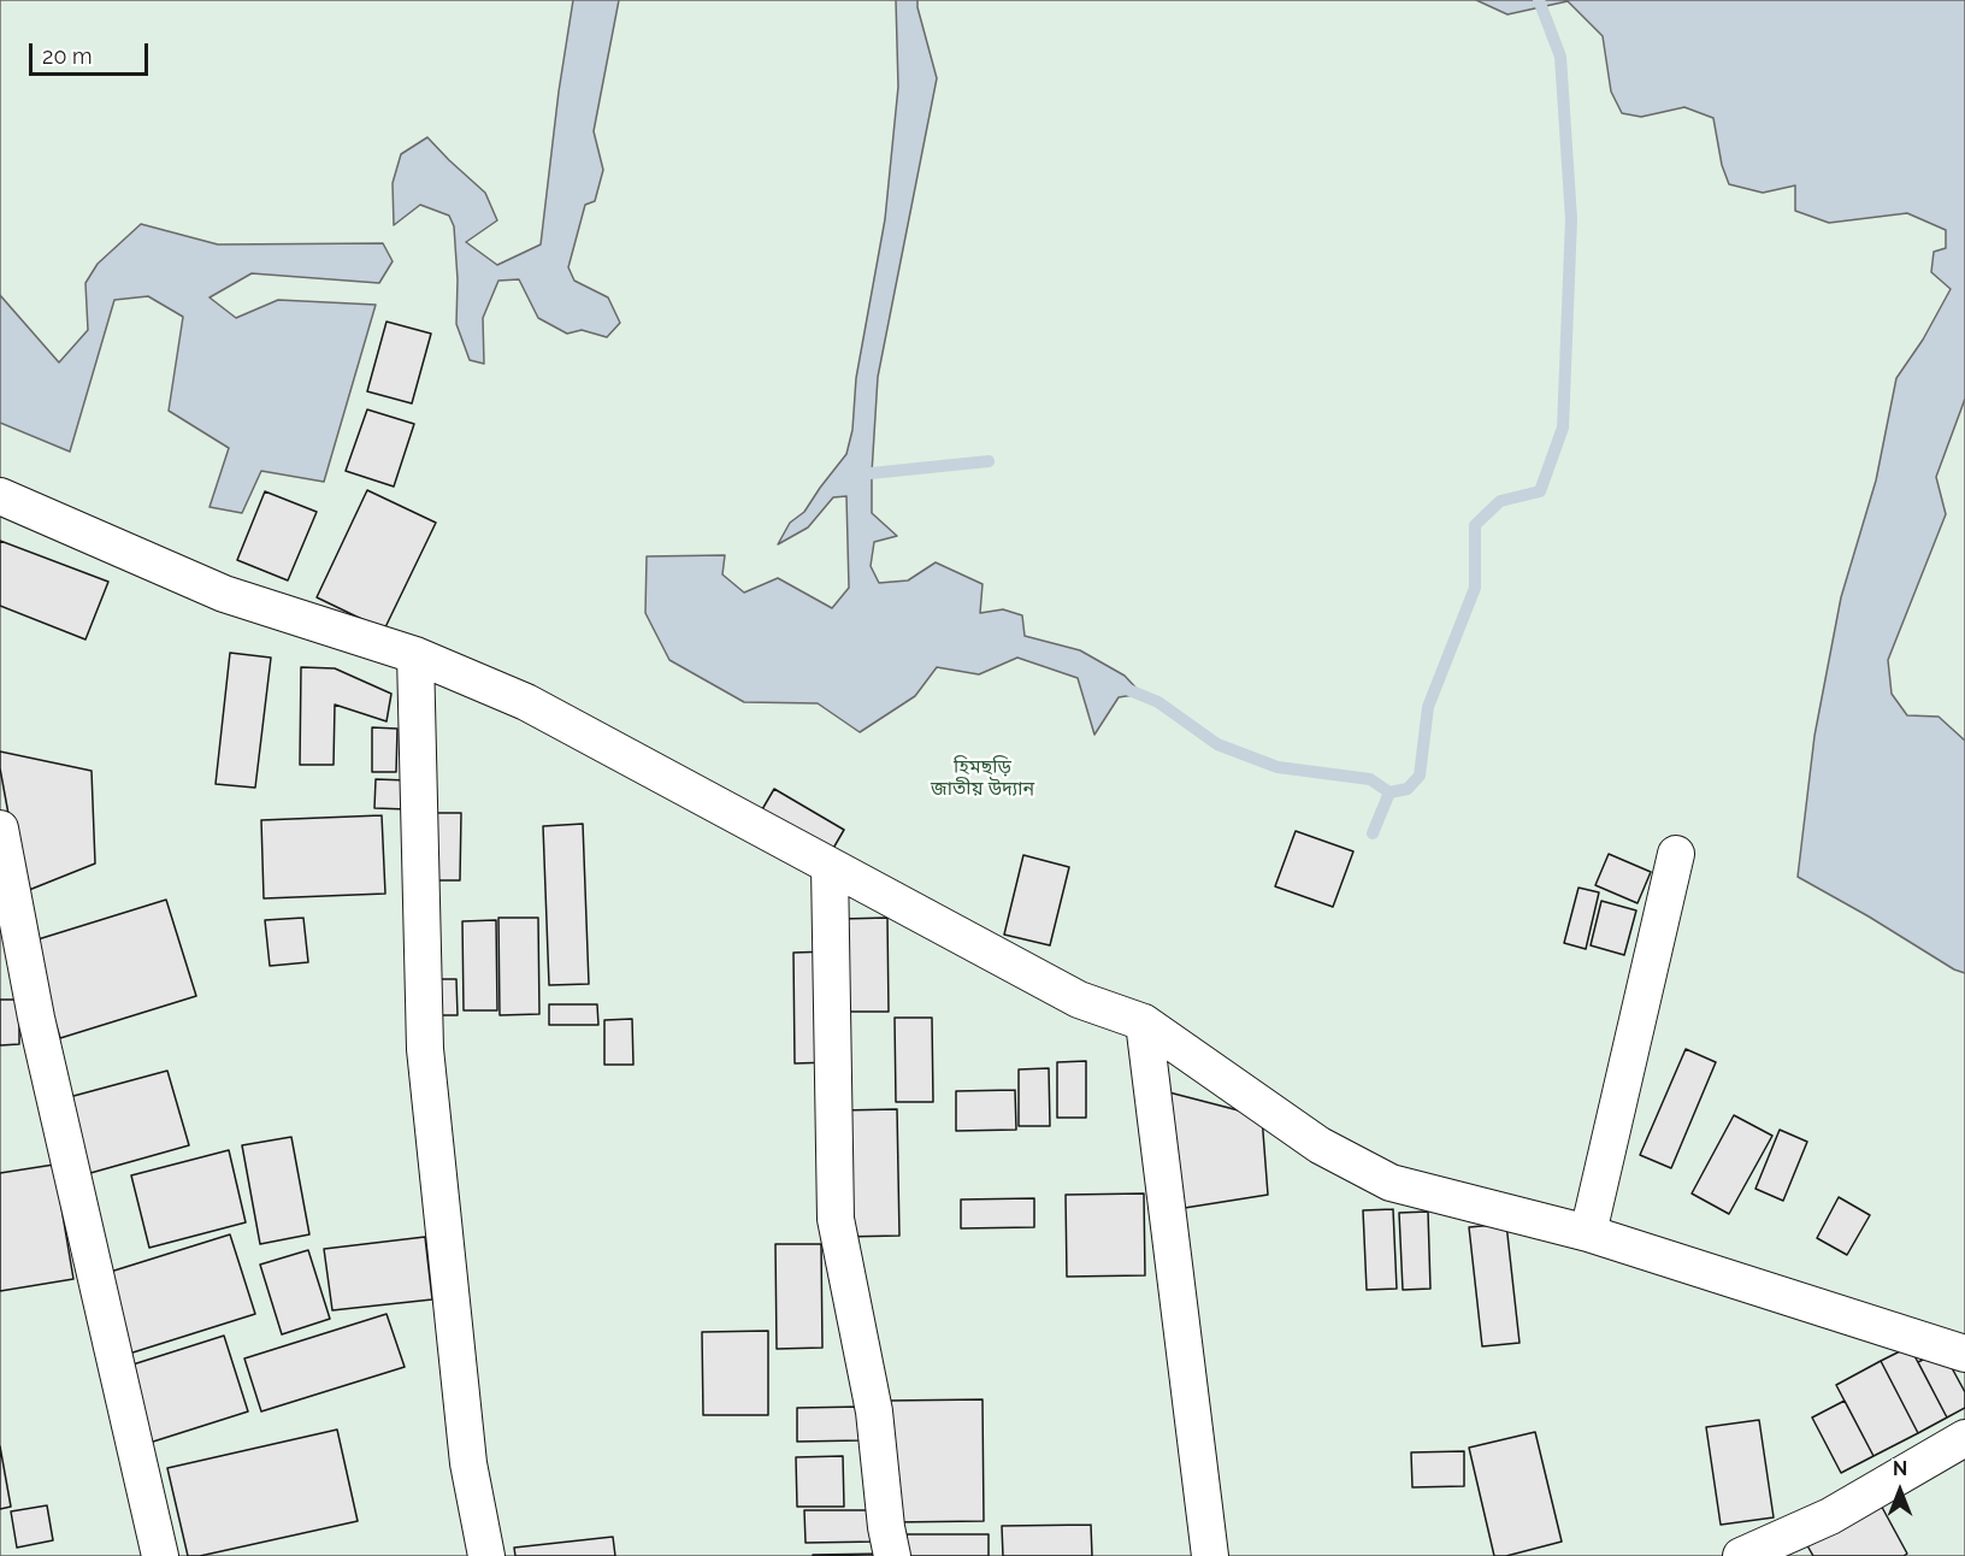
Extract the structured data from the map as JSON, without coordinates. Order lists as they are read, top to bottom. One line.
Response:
{"parks":["হিমছড়ি জাতীয় উদ্যান"],"scale_bar":"20 m","north":"top"}
